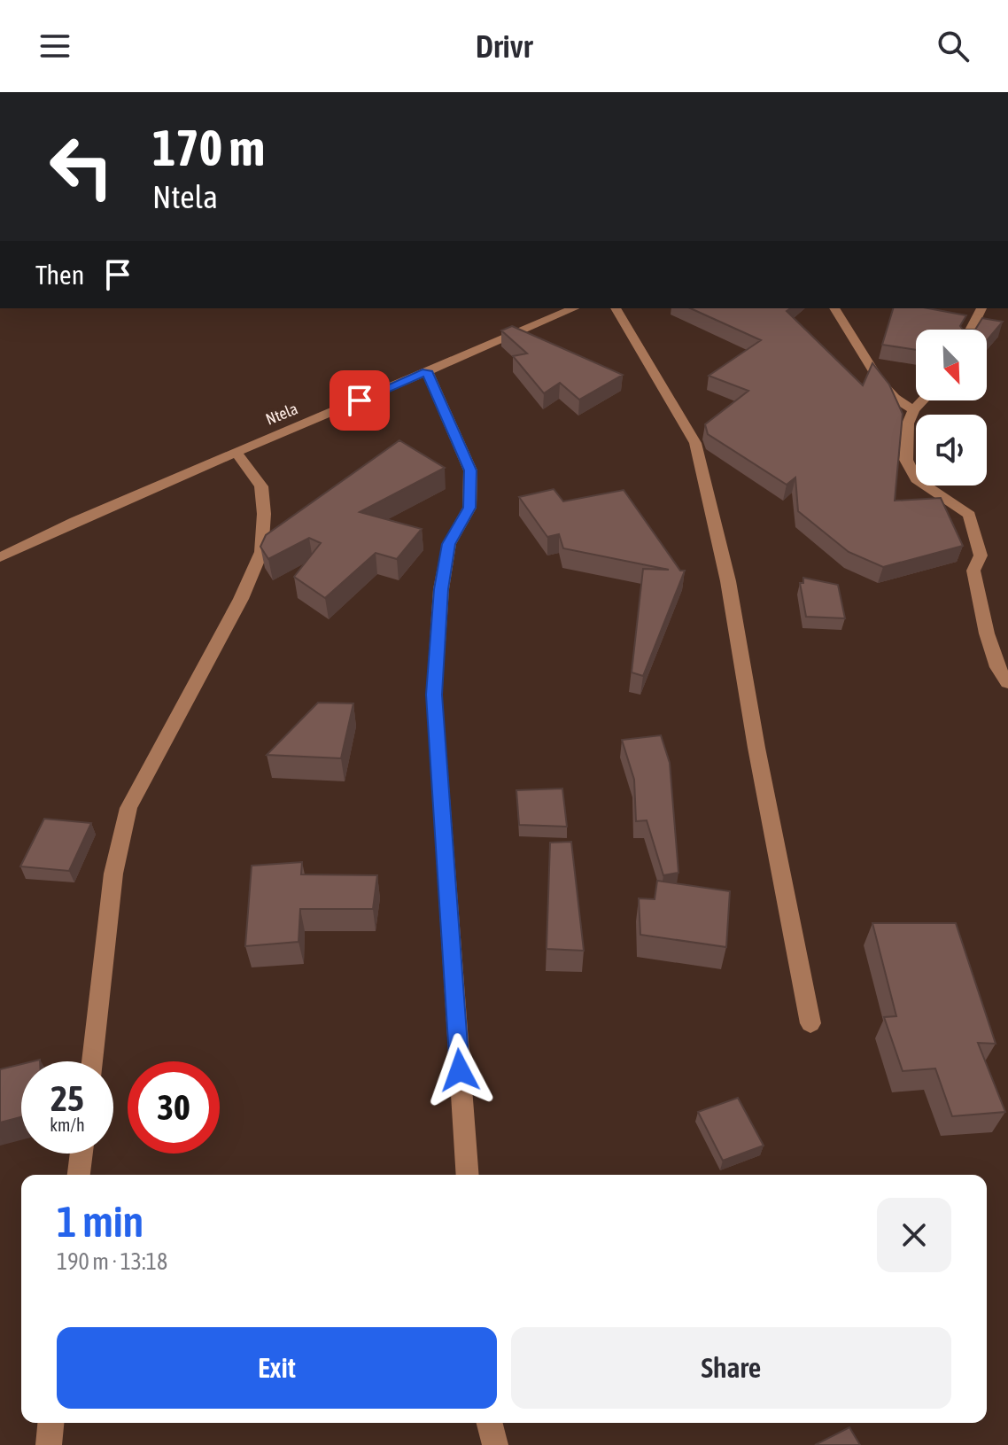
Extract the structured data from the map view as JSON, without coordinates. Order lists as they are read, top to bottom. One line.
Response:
{"streets":{"street":["Ntela"]},"north":"bottom right","page":{"header":"Drivr","turn":["170 m","Ntela"],"then":"Then","speed":"25 km/h","limit":"30","heading":["1 min","190 m · 13:18"],"buttons":["Exit","Share"]}}
